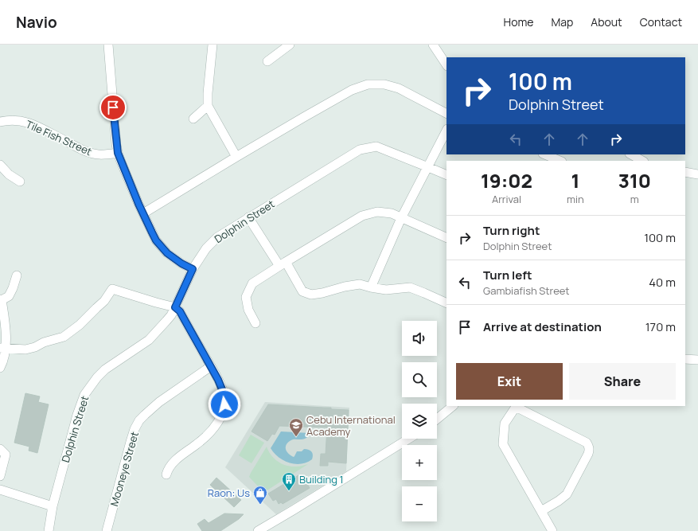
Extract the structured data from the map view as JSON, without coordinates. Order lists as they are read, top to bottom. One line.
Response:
{"streets":{"street":["Tile Fish Street","Dolphin Street","Mooneye Street"]},"places":{"school or university":["Cebu International Academy"],"building":["Building 1"],"shop":["Raon: Us"]},"page":{"header":"Navio","nav":["Home","Map","About","Contact"],"turn":["100 m","Dolphin Street"],"eta":["19:02","Arrival","1","min","310","m"],"list":[{"name":"Turn right","note":"Dolphin Street","value":"100 m"},{"name":"Turn left","note":"Gambiafish Street","value":"40 m"},{"name":"Arrive at destination","value":"170 m"}],"map_buttons":["+","−"],"buttons":["Exit","Share"]}}
